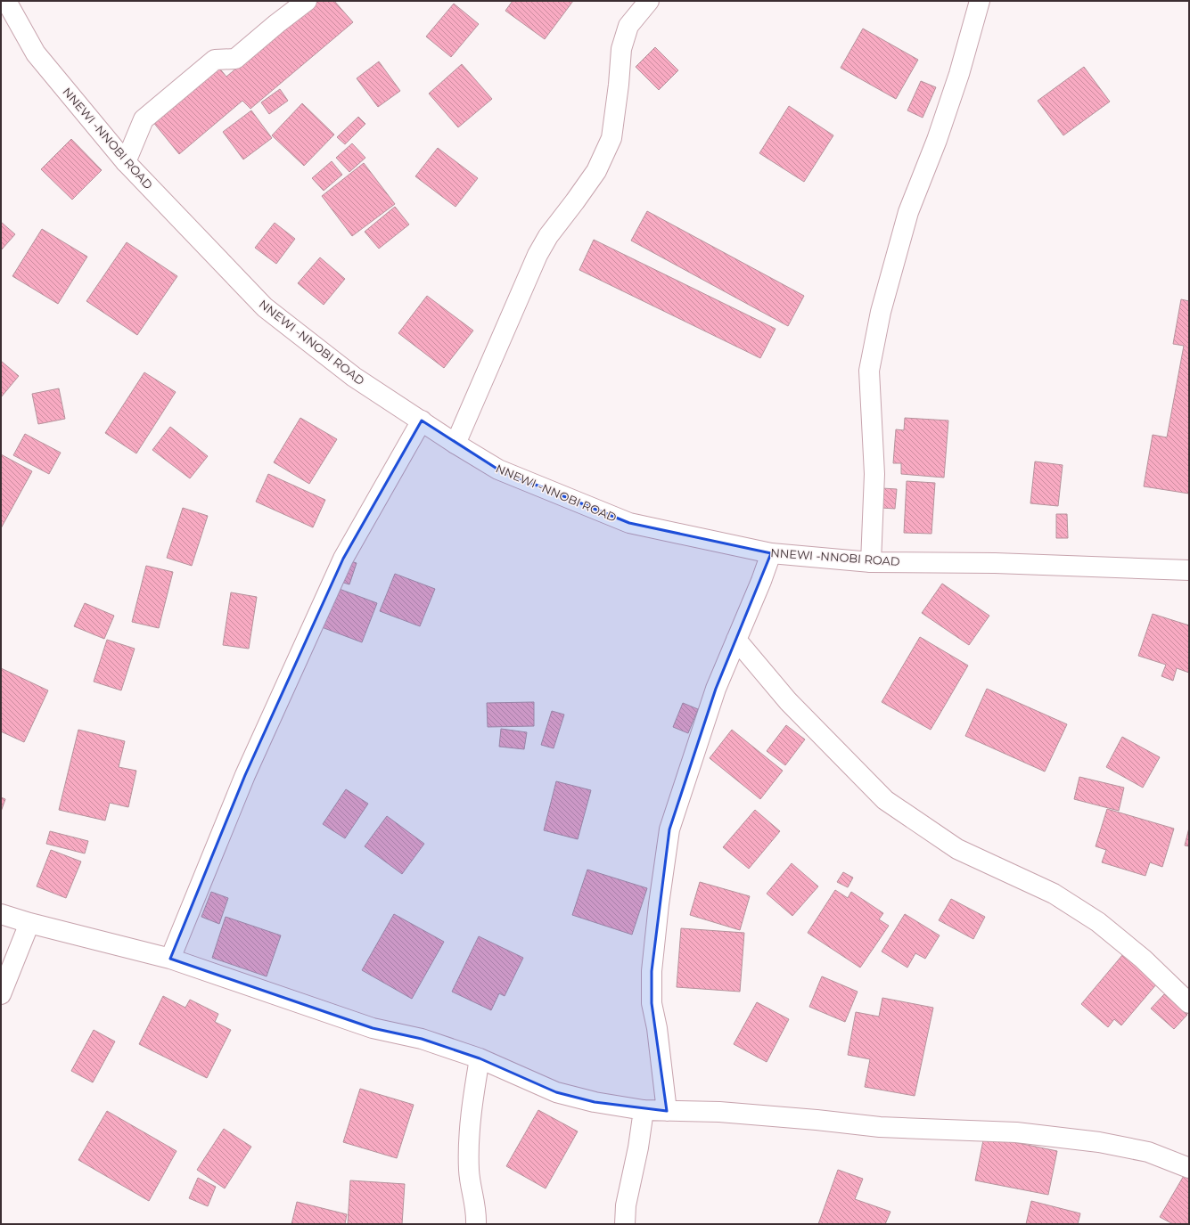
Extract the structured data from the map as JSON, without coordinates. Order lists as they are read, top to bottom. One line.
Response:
{"streets":{"street":["NNEWI -NNOBI ROAD"]}}
